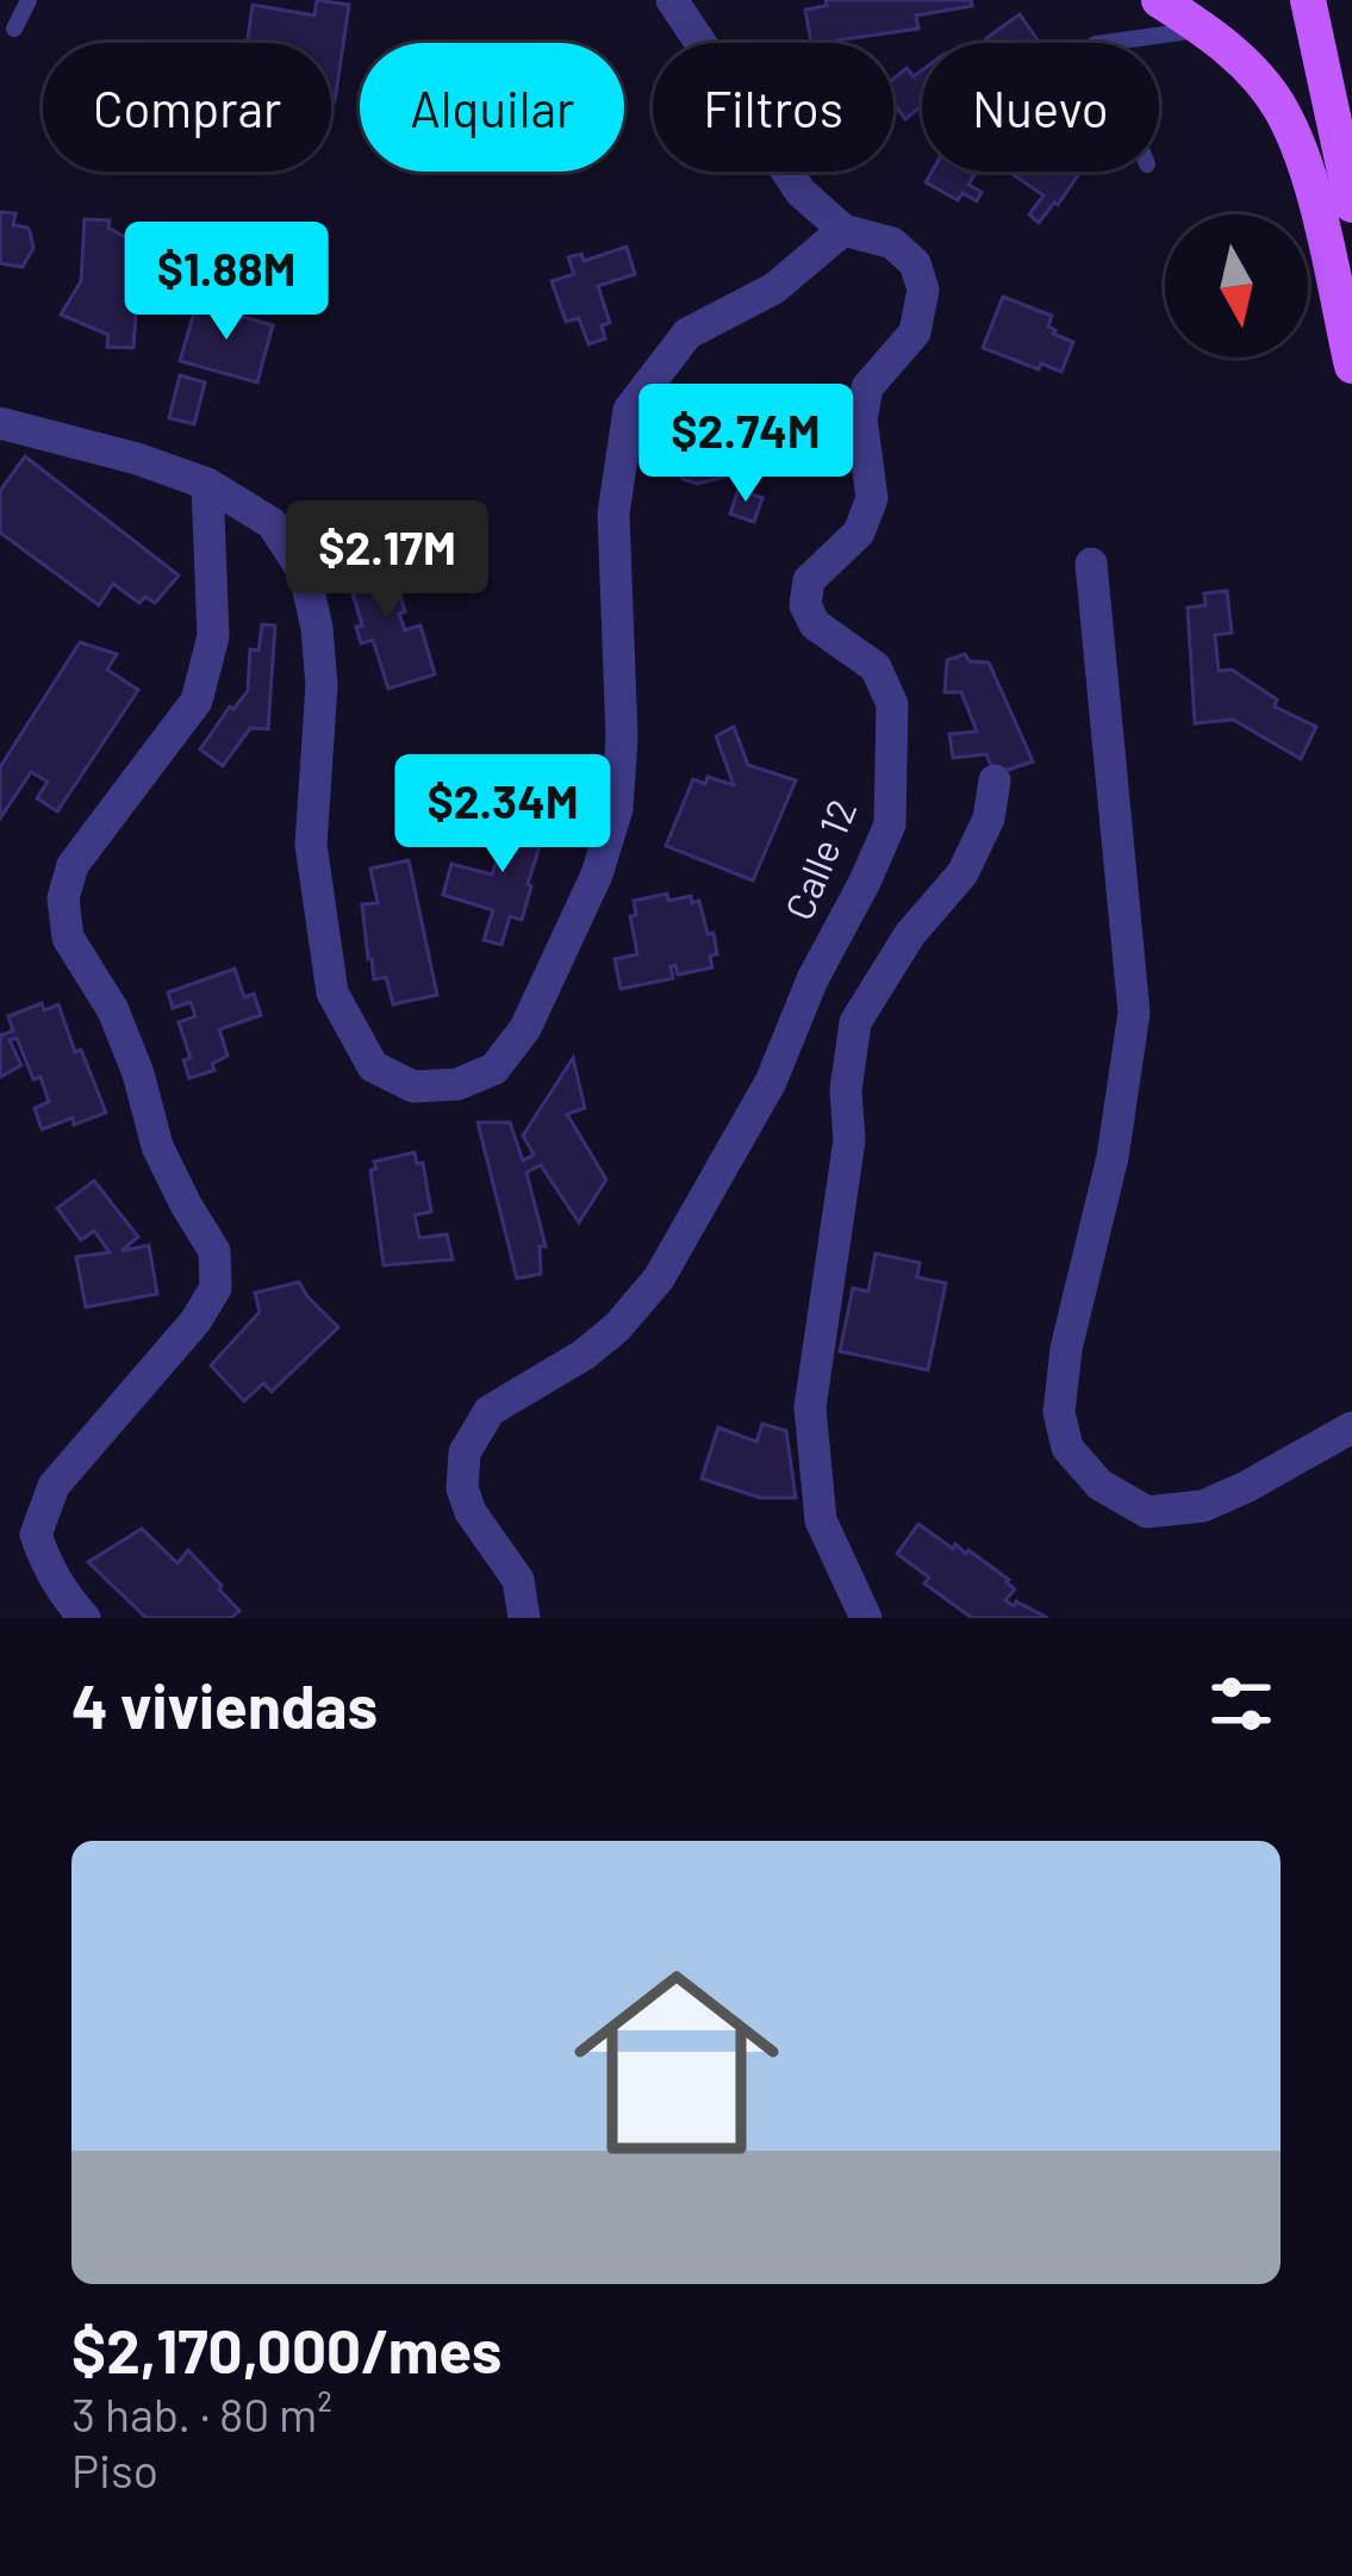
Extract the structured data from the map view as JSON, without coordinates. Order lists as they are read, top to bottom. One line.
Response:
{"streets":{"street":["Calle 12"]},"north":"bottom","page":{"chip":["Comprar","Alquilar","Filtros","Nuevo"],"price":["$1.88M","$2.74M","$2.17M","$2.34M"],"heading":"4 viviendas","list":[{"name":"$2,170,000/mes","note":"3 hab. · 80 m² · Piso"}]}}
